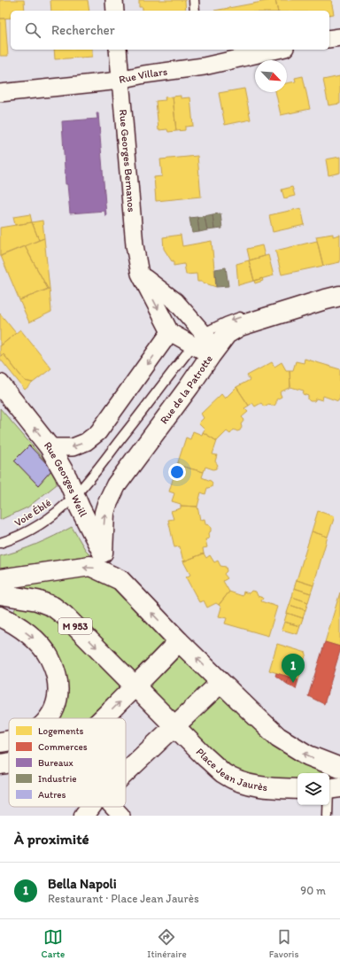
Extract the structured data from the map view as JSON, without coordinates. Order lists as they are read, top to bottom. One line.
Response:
{"streets":{"main road":["Rue de la Patrotte","Rue Georges Weill","M 953","Place Jean Jaurès"],"street":["Rue Villars","Rue Georges Bernanos"],"lane":["Voie Éblé"]},"crossings":[["Rue Villars","Rue Georges Bernanos"],["Rue de la Patrotte","Rue Georges Weill"],["Rue de la Patrotte","Voie Éblé"],["Rue Georges Weill","Voie Éblé"],["M 953","Place Jean Jaurès"]],"legend":["Logements","Commerces","Bureaux","Industrie","Autres"],"north":"bottom right","page":{"search":"Rechercher","pins":"1","heading":"À proximité","list":[{"mark":"1","name":"Bella Napoli","note":"Restaurant · Place Jean Jaurès","value":"90 m"}],"nav":["Carte","Itinéraire","Favoris"]}}
